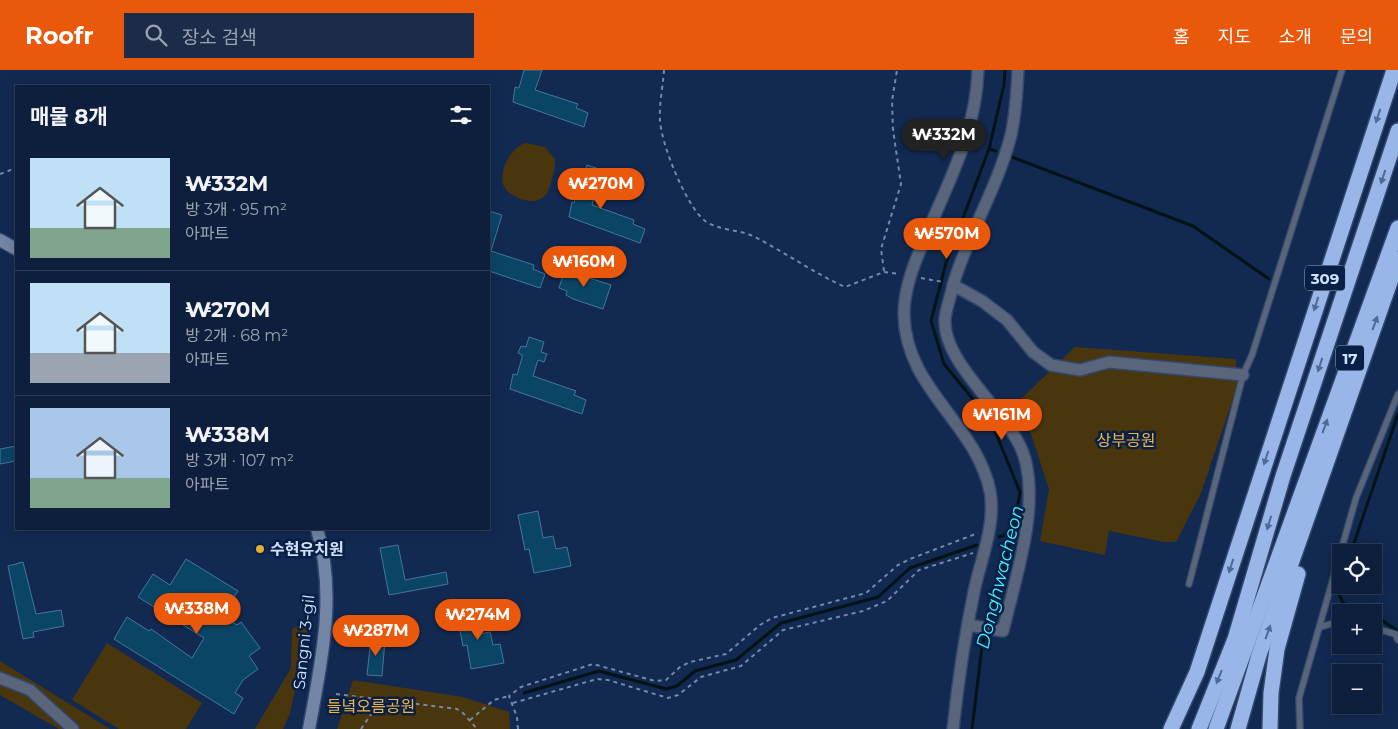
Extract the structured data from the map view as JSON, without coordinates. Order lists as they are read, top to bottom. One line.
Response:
{"streets":{"highway":["309","17"],"street":["Sangni 3-gil"]},"water":["Donghwacheon"],"parks":["상부공원","들녘오름공원"],"places":["수현유치원"],"page":{"header":"Roofr","search":"장소 검색","nav":["홈","지도","소개","문의"],"heading":"매물 8개","price":["₩332M","₩270M","₩570M","₩160M","₩161M","₩338M","₩274M","₩287M"],"list":[{"name":"₩332M","note":"방 3개 · 95 m² · 아파트"},{"name":"₩270M","note":"방 2개 · 68 m² · 아파트"},{"name":"₩338M","note":"방 3개 · 107 m² · 아파트"}],"map_buttons":["+","−"]}}
